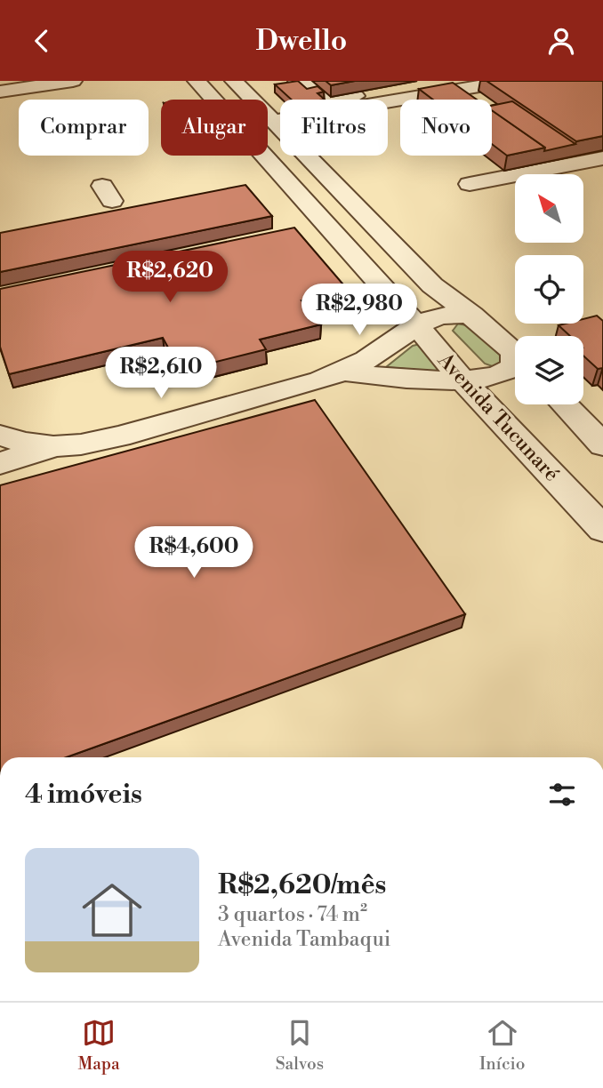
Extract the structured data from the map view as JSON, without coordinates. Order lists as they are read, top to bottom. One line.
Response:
{"streets":{"street":["Avenida Tucunaré"]},"north":"top left","page":{"header":"Dwello","chip":["Comprar","Alugar","Filtros","Novo"],"price":["R$2,620","R$2,980","R$2,610","R$4,600"],"heading":"4 imóveis","list":[{"name":"R$2,620/mês","note":"3 quartos · 74 m² · Avenida Tambaqui"}],"tabs":["Mapa","Salvos","Início"]}}
